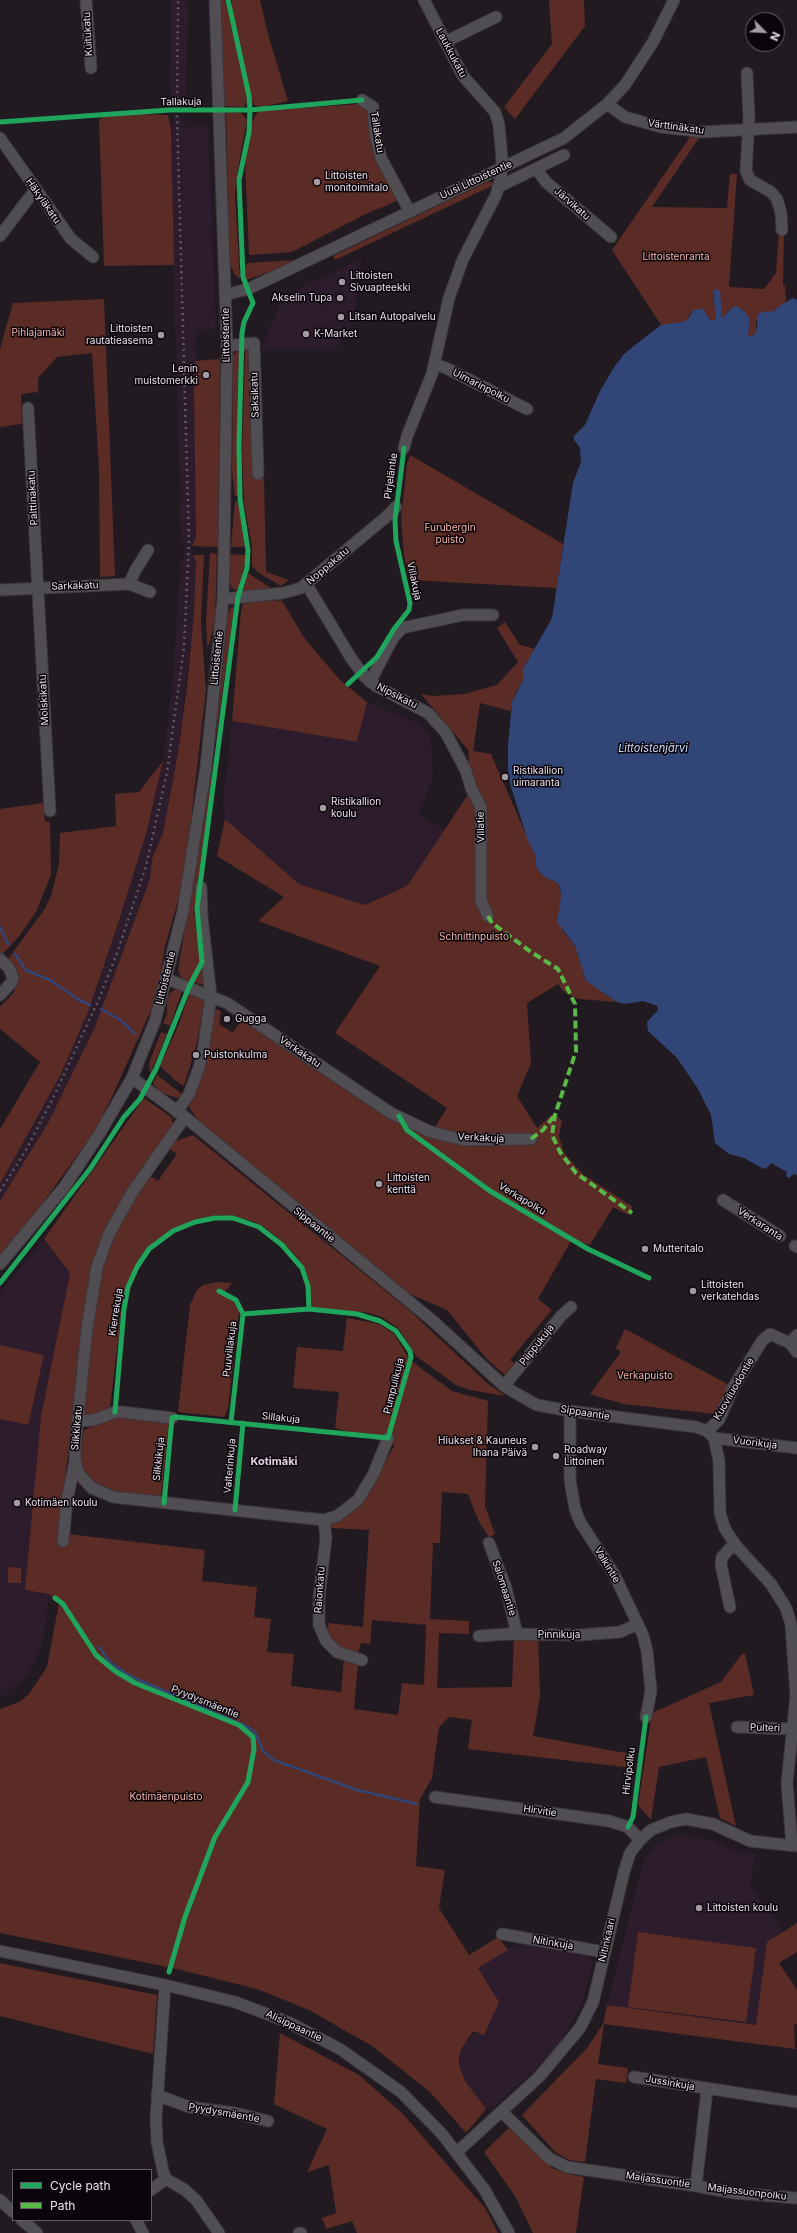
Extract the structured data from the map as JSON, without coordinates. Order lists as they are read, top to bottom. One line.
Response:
{"streets":{"street":["Kuitukatu","Laukkukatu","Värttinäkatu","Tallakatu","Uusi Littoistentie","Häkyläkatu","Järvikatu","Littoistentie","Uimarinpolku","Saksikatu","Pirjeläntie","Palttinakatu","Noppakatu","Sarkakatu","Nipsikatu","Molskikatu","Villatie","Verkakatu","Verkakuja","Verkaranta","Sippaantie","Piippukuja","Kuoviluodontie","Silkkikatu","Vuorikuja","Valkintie","Salomaantie","Raionkatu","Pinnikuja","Pyydysmäentie","Pulteri","Hirvitie","Nitinkaari","Nitinkuja","Alisippaantie","Jussinkuja","Maijassuontie","Maijassuonpolku"],"cycle path":["Tallakuja","Villakuja","Verkapolku","Kierrekuja","Puuvillakuja","Pumpulikuja","Valterinkuja","Hirvipolku"]},"crossings":[["Laukkukatu","Uusi Littoistentie"],["Laukkukatu","Pirjeläntie"],["Värttinäkatu","Uusi Littoistentie"],["Tallakatu","Uusi Littoistentie"],["Uusi Littoistentie","Littoistentie"],["Uusi Littoistentie","Pirjeläntie"],["Littoistentie","Saksikatu"],["Littoistentie","Noppakatu"],["Littoistentie","Verkakatu"],["Littoistentie","Sippaantie"],["Uimarinpolku","Pirjeläntie"],["Palttinakatu","Sarkakatu"],["Palttinakatu","Molskikatu"],["Noppakatu","Nipsikatu"],["Sarkakatu","Molskikatu"],["Nipsikatu","Villatie"],["Verkakatu","Verkakuja"],["Verkakatu","Silkkikatu"],["Sippaantie","Piippukuja"],["Sippaantie","Kuoviluodontie"],["Sippaantie","Silkkikatu"],["Sippaantie","Vuorikuja"],["Sippaantie","Valkintie"],["Kuoviluodontie","Vuorikuja"],["Silkkikatu","Raionkatu"],["Valkintie","Pinnikuja"],["Salomaantie","Pinnikuja"],["Hirvitie","Nitinkaari"],["Nitinkaari","Nitinkuja"],["Nitinkaari","Alisippaantie"],["Nitinkaari","Maijassuontie"],["Jussinkuja","Maijassuontie"],["Maijassuontie","Maijassuonpolku"]],"districts":["Kotimäki"],"water":["Littoistenjärvi"],"parks":["Littoistenranta","Pihlajamäki","Furubergin puisto","Schnittinpuisto","Verkapuisto","Kotimäenpuisto"],"places":["Littoisten monitoimitalo","Littoisten Sivuapteekki","Akselin Tupa","Litsan Autopalvelu","K-Market","Littoisten rautatieasema","Lenin muistomerkki","Ristikallion uimaranta","Ristikallion koulu","Gugga","Puistonkulma","Littoisten kenttä","Mutteritalo","Littoisten verkatehdas","Hiukset & Kauneus Ihana Päivä","Roadway Littoinen","Kotimäen koulu","Littoisten koulu"],"legend":["Cycle path","Path"],"north":"bottom right"}
